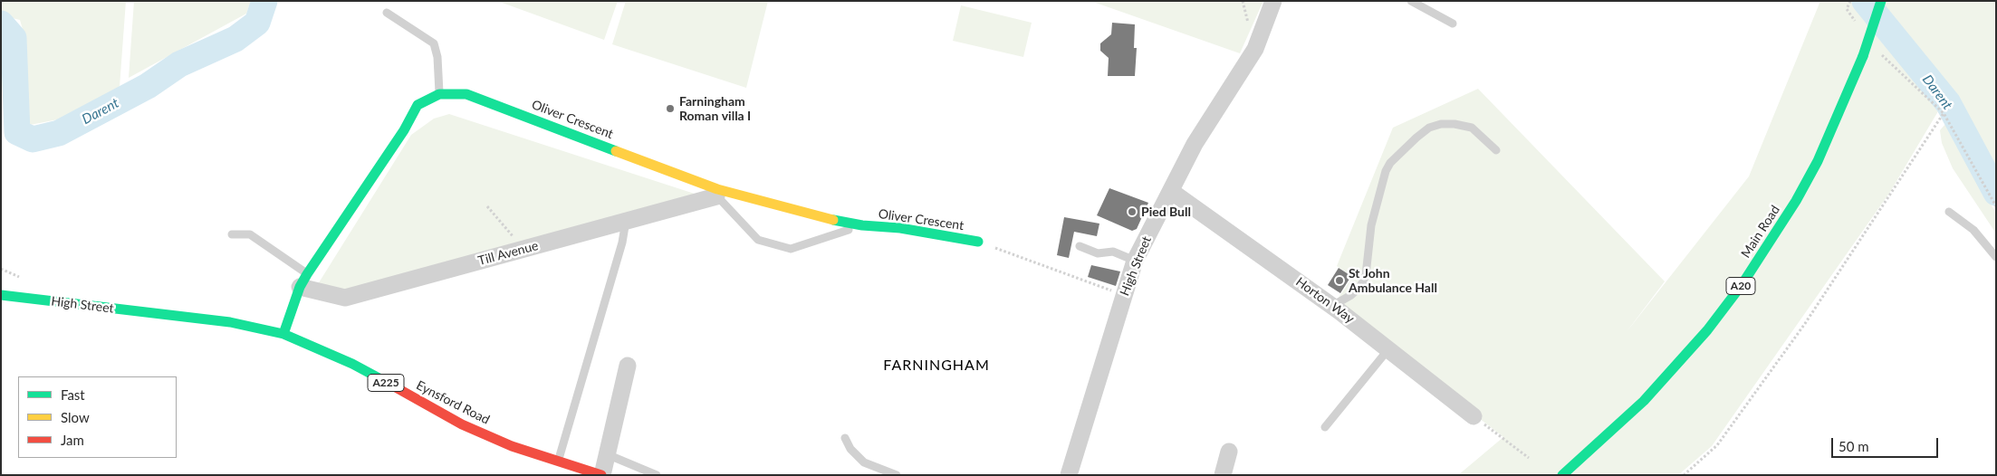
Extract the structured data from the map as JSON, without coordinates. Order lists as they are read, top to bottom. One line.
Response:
{"streets":{"main road":["Oliver Crescent","Main Road","High Street","A20","A225","Eynsford Road"],"street":["Till Avenue","Horton Way"]},"crossings":[["Oliver Crescent","Till Avenue"],["Oliver Crescent","Eynsford Road"],["High Street","Horton Way"],["High Street","Eynsford Road"]],"districts":["FARNINGHAM"],"water":["Darent"],"places":["Farningham Roman villa I","Pied Bull","St John Ambulance Hall"],"legend":["Fast","Slow","Jam"],"scale_bar":"50 m"}
